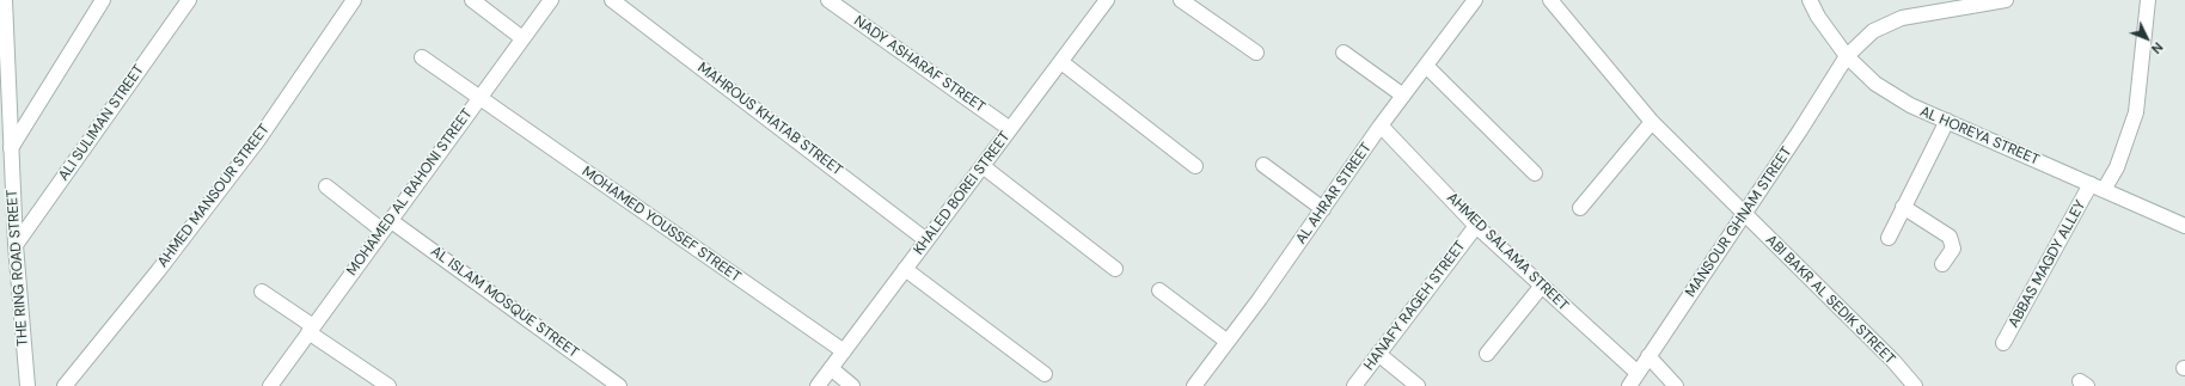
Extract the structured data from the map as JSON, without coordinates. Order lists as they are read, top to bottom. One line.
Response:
{"streets":{"street":["NADY ASHARAF STREET","MAHROUS KHATAB STREET","ALI SULIMAN STREET","AL HOREYA STREET","MOHAMED AL RAHONI STREET","KHALED BOREI STREET","AL AHRAR STREET","AHMED MANSOUR STREET","MANSOUR GHNAM STREET","MOHAMED YOUSSEF STREET","AHMED SALAMA STREET","ABBAS MAGDY ALLEY","THE RING ROAD STREET","ABI BAKR AL SEDIK STREET","AL ISLAM MOSQUE STREET","HANAFY RAGEH STREET"]},"crossings":[["NADY ASHARAF STREET","KHALED BOREI STREET"],["MAHROUS KHATAB STREET","KHALED BOREI STREET"],["ALI SULIMAN STREET","THE RING ROAD STREET"],["AL HOREYA STREET","MANSOUR GHNAM STREET"],["AL HOREYA STREET","ABBAS MAGDY ALLEY"],["MOHAMED AL RAHONI STREET","MOHAMED YOUSSEF STREET"],["MOHAMED AL RAHONI STREET","AL ISLAM MOSQUE STREET"],["KHALED BOREI STREET","MOHAMED YOUSSEF STREET"],["AL AHRAR STREET","AHMED SALAMA STREET"],["MANSOUR GHNAM STREET","AHMED SALAMA STREET"],["MANSOUR GHNAM STREET","ABI BAKR AL SEDIK STREET"],["AHMED SALAMA STREET","HANAFY RAGEH STREET"]],"north":"bottom right"}
